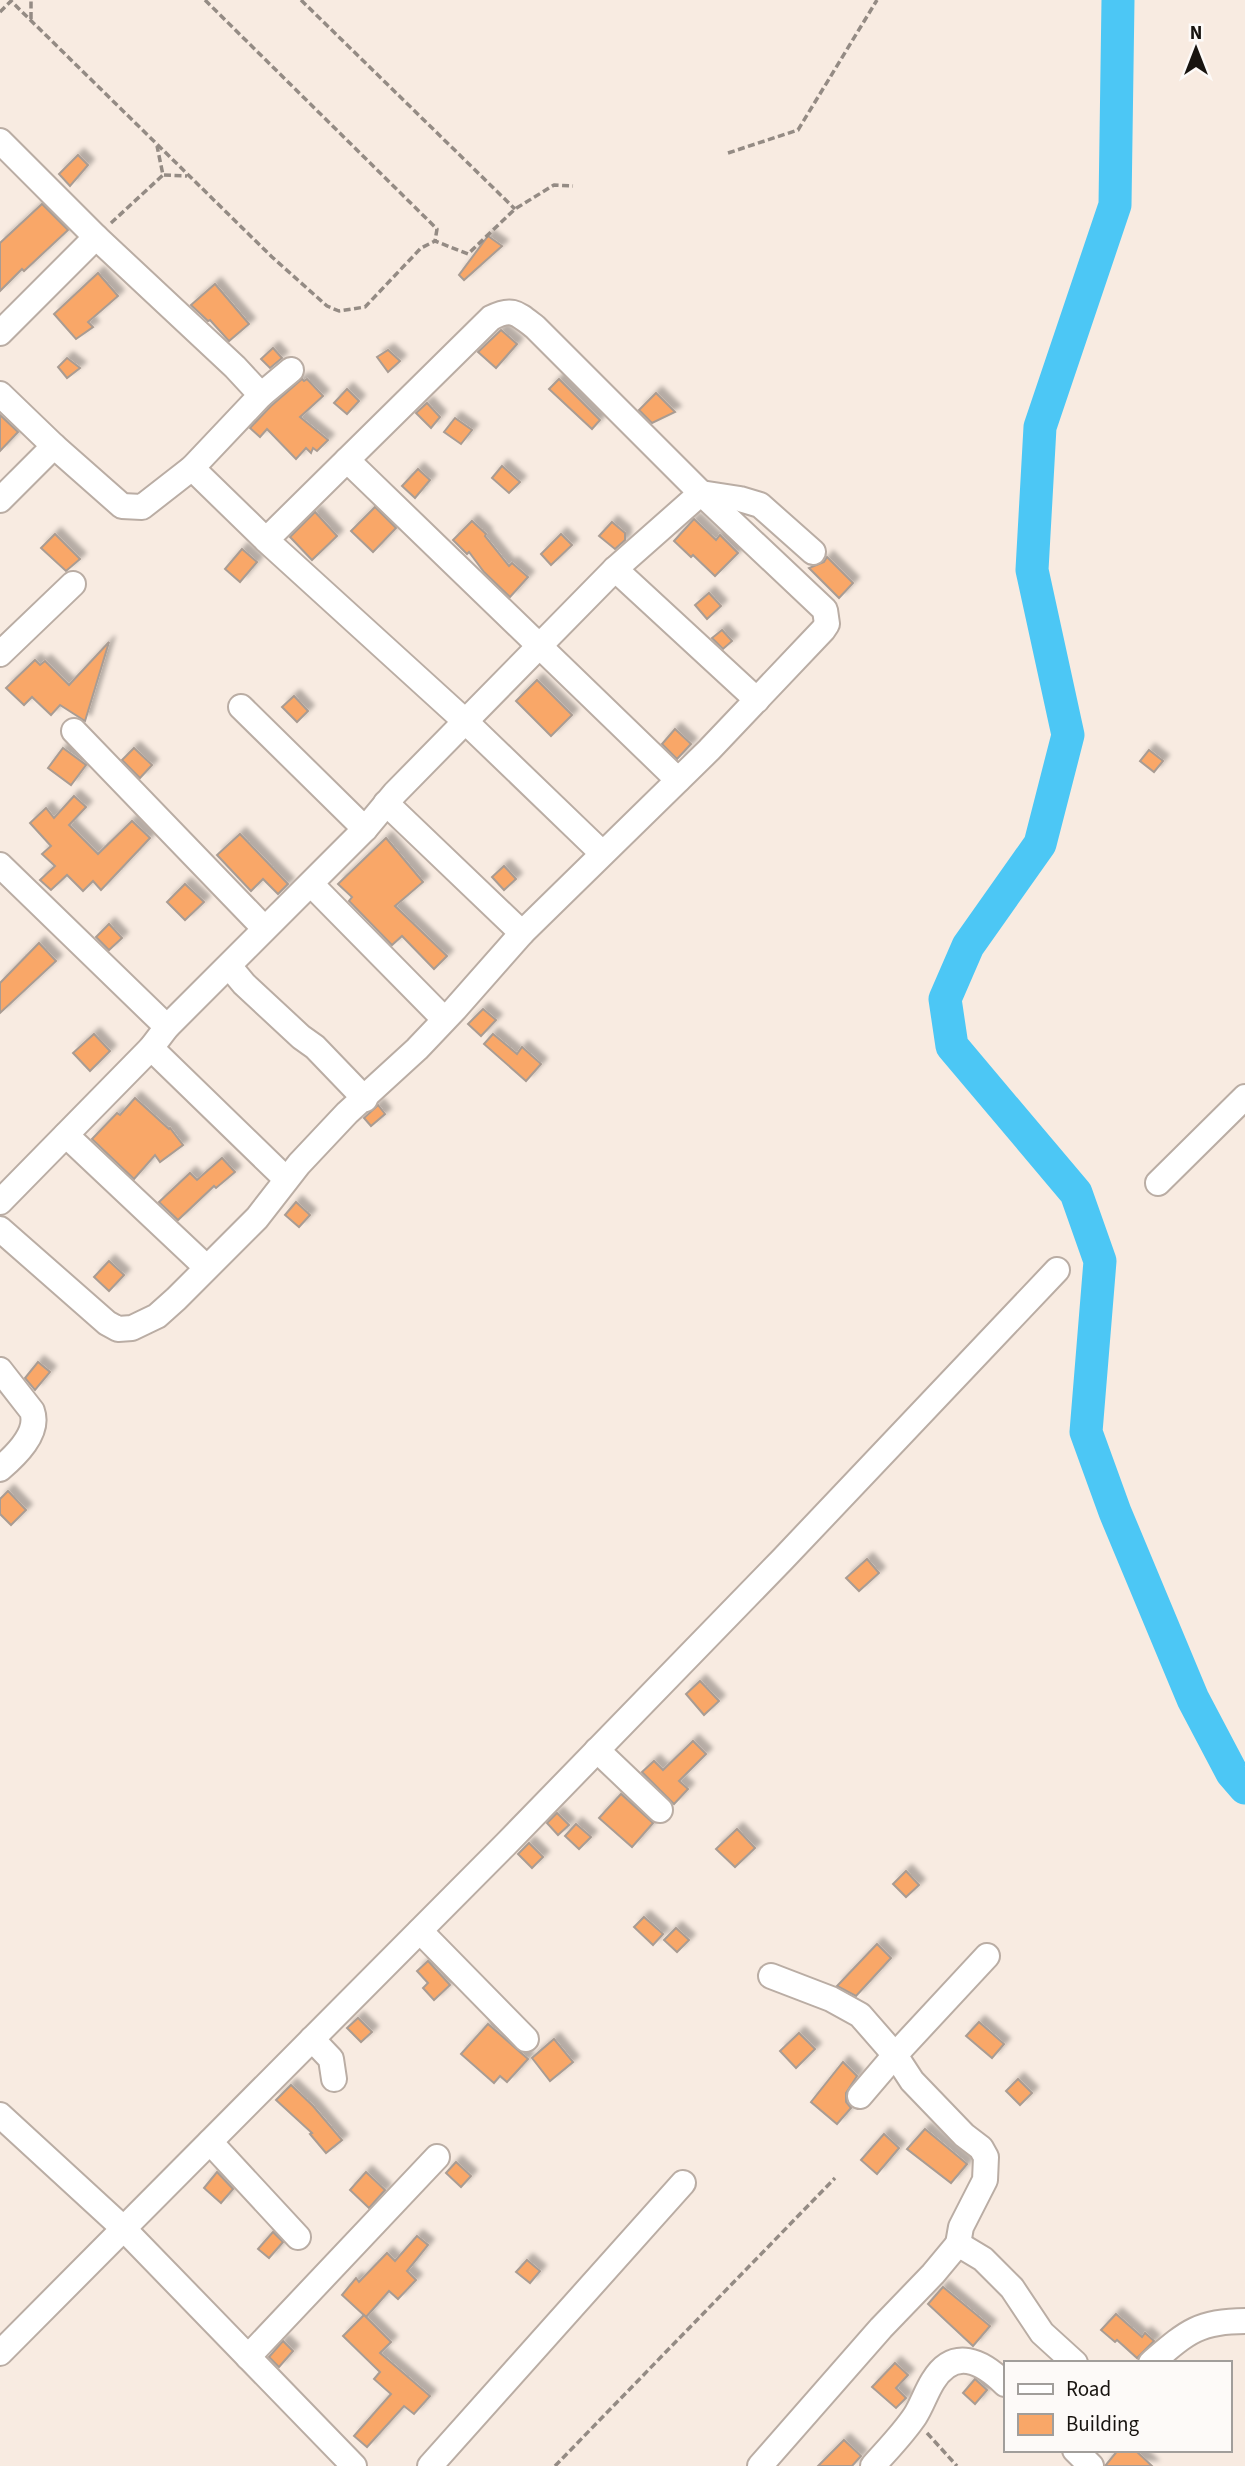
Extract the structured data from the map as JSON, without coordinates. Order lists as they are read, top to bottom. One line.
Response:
{"legend":["Road","Building"],"north":"top"}
